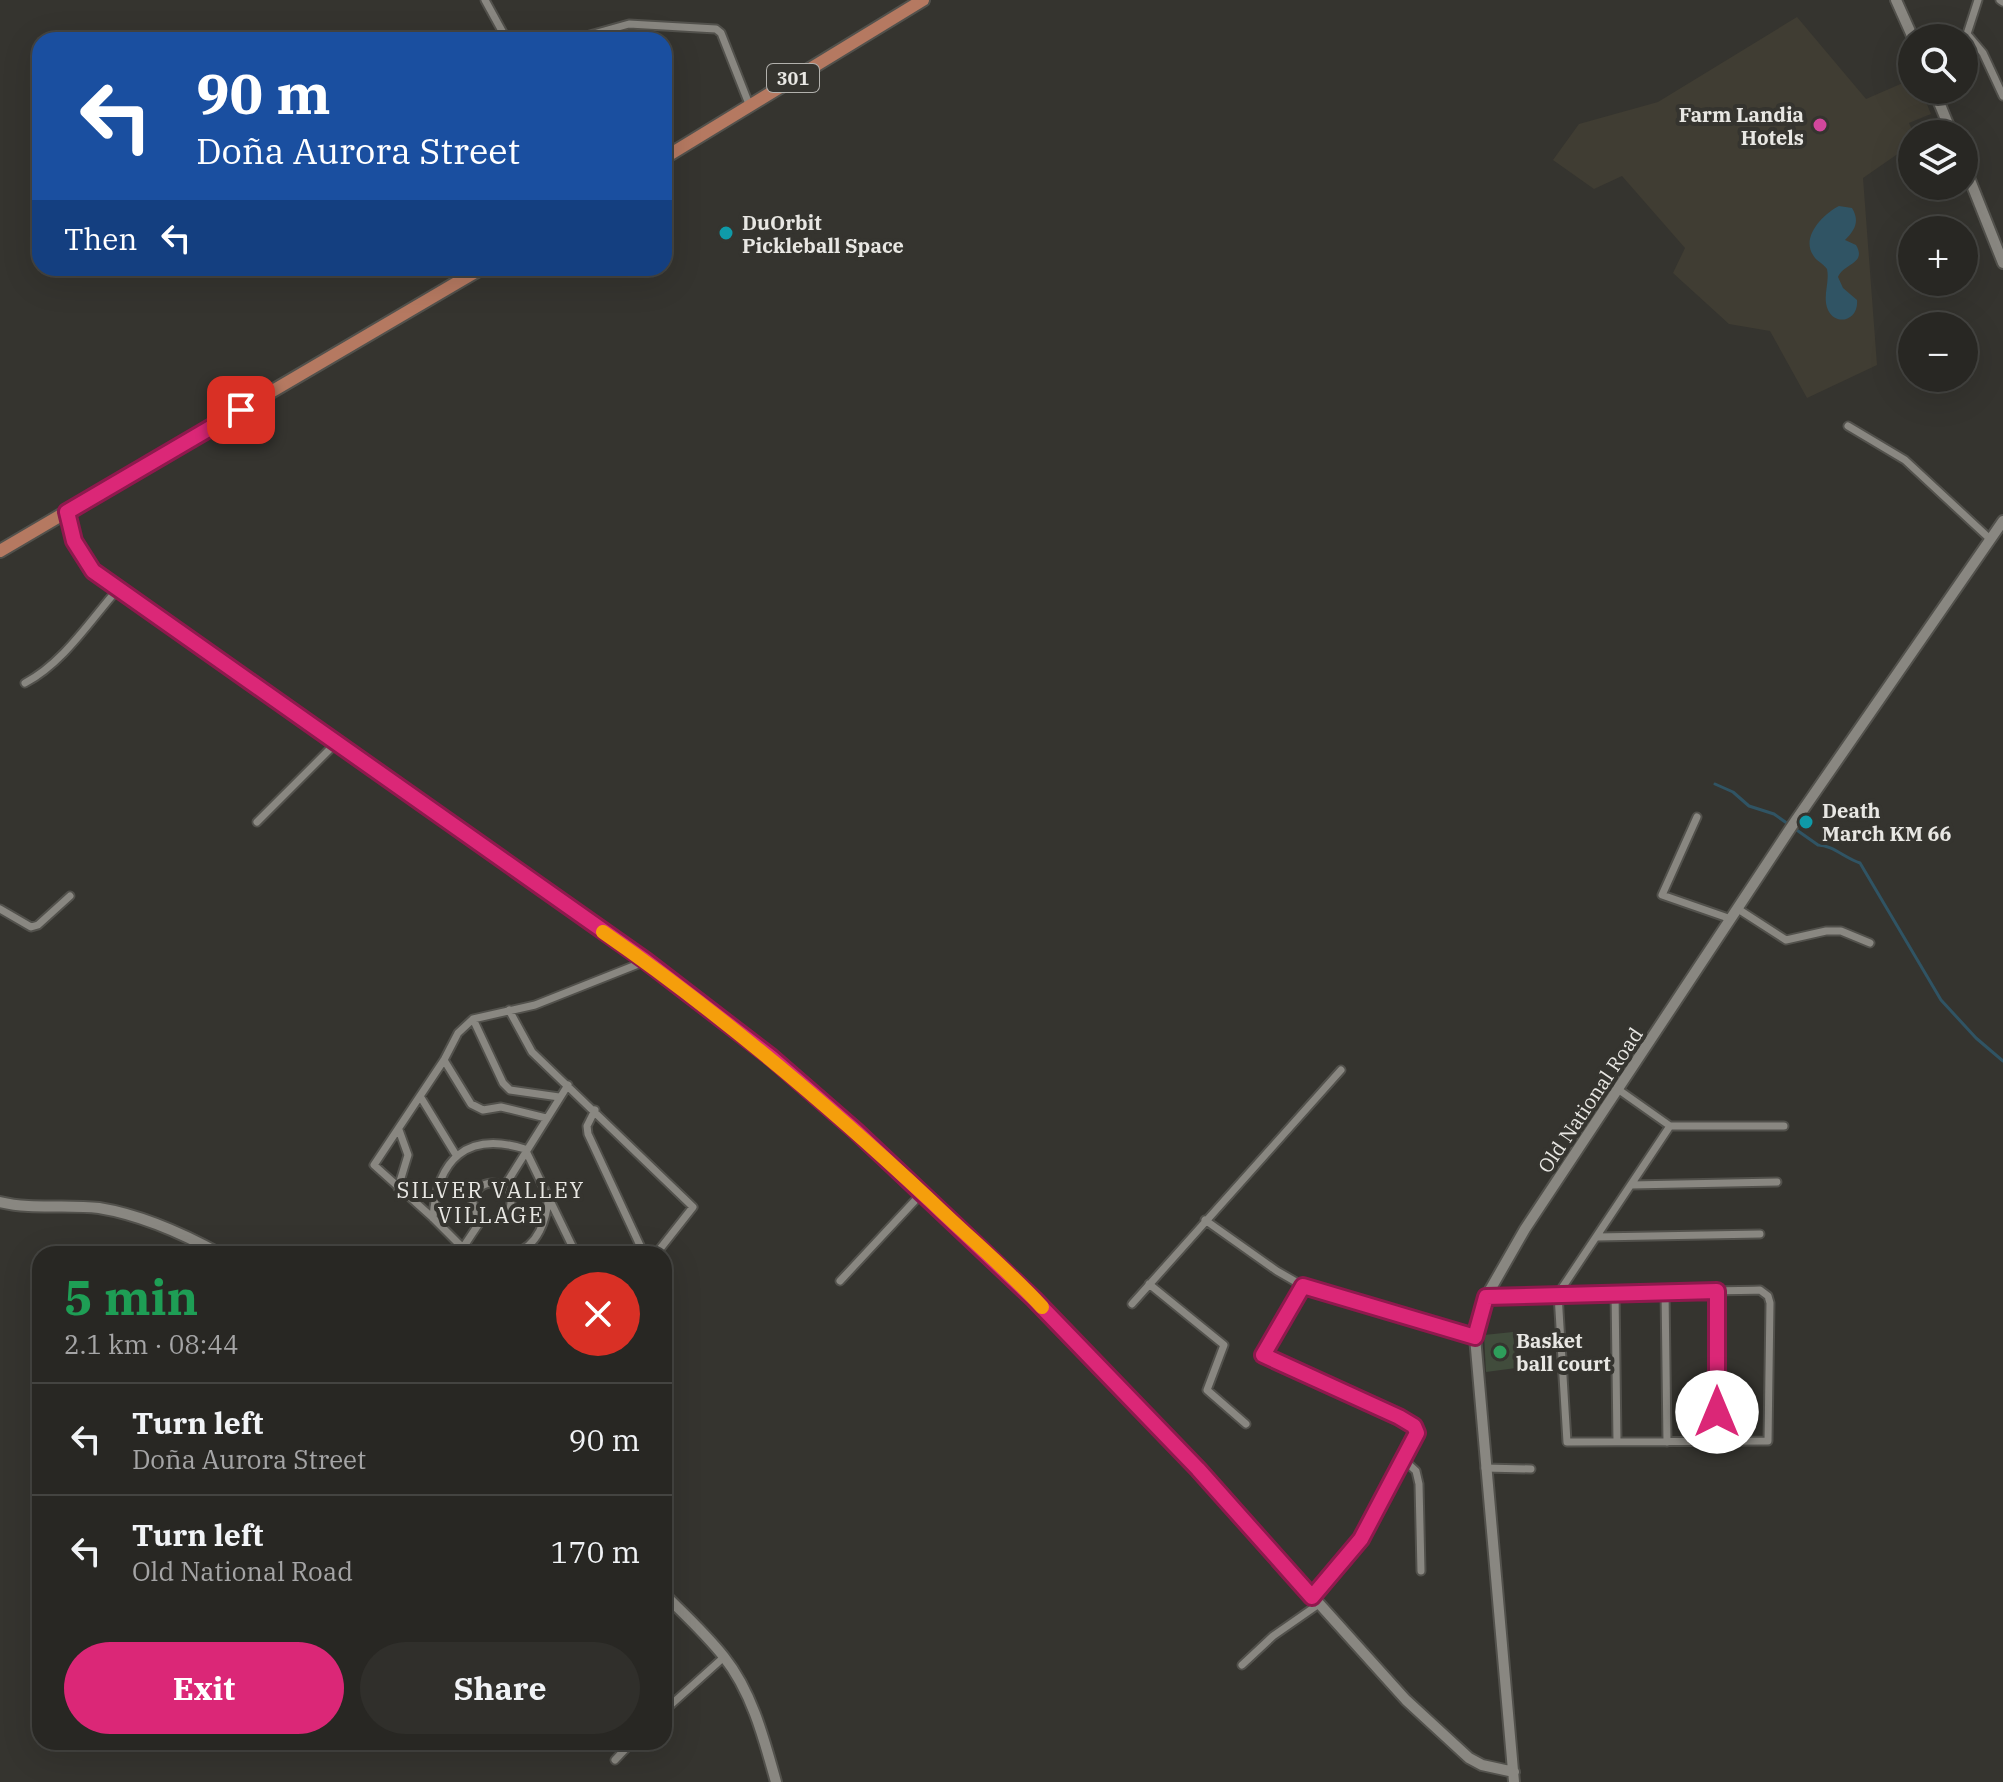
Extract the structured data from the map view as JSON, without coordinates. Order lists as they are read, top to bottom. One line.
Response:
{"streets":{"main road":["301"],"street":["Old National Road"]},"districts":["SILVER VALLEY VILLAGE"],"places":["Farm Landia Hotels","DuOrbit Pickleball Space","Death March KM 66","Basket ball court"],"page":{"map_buttons":["+","−"],"turn":["90 m","Doña Aurora Street"],"then":"Then","heading":["5 min","2.1 km · 08:44"],"list":[{"name":"Turn left","note":"Doña Aurora Street","value":"90 m"},{"name":"Turn left","note":"Old National Road","value":"170 m"}],"buttons":["Exit","Share"]}}
